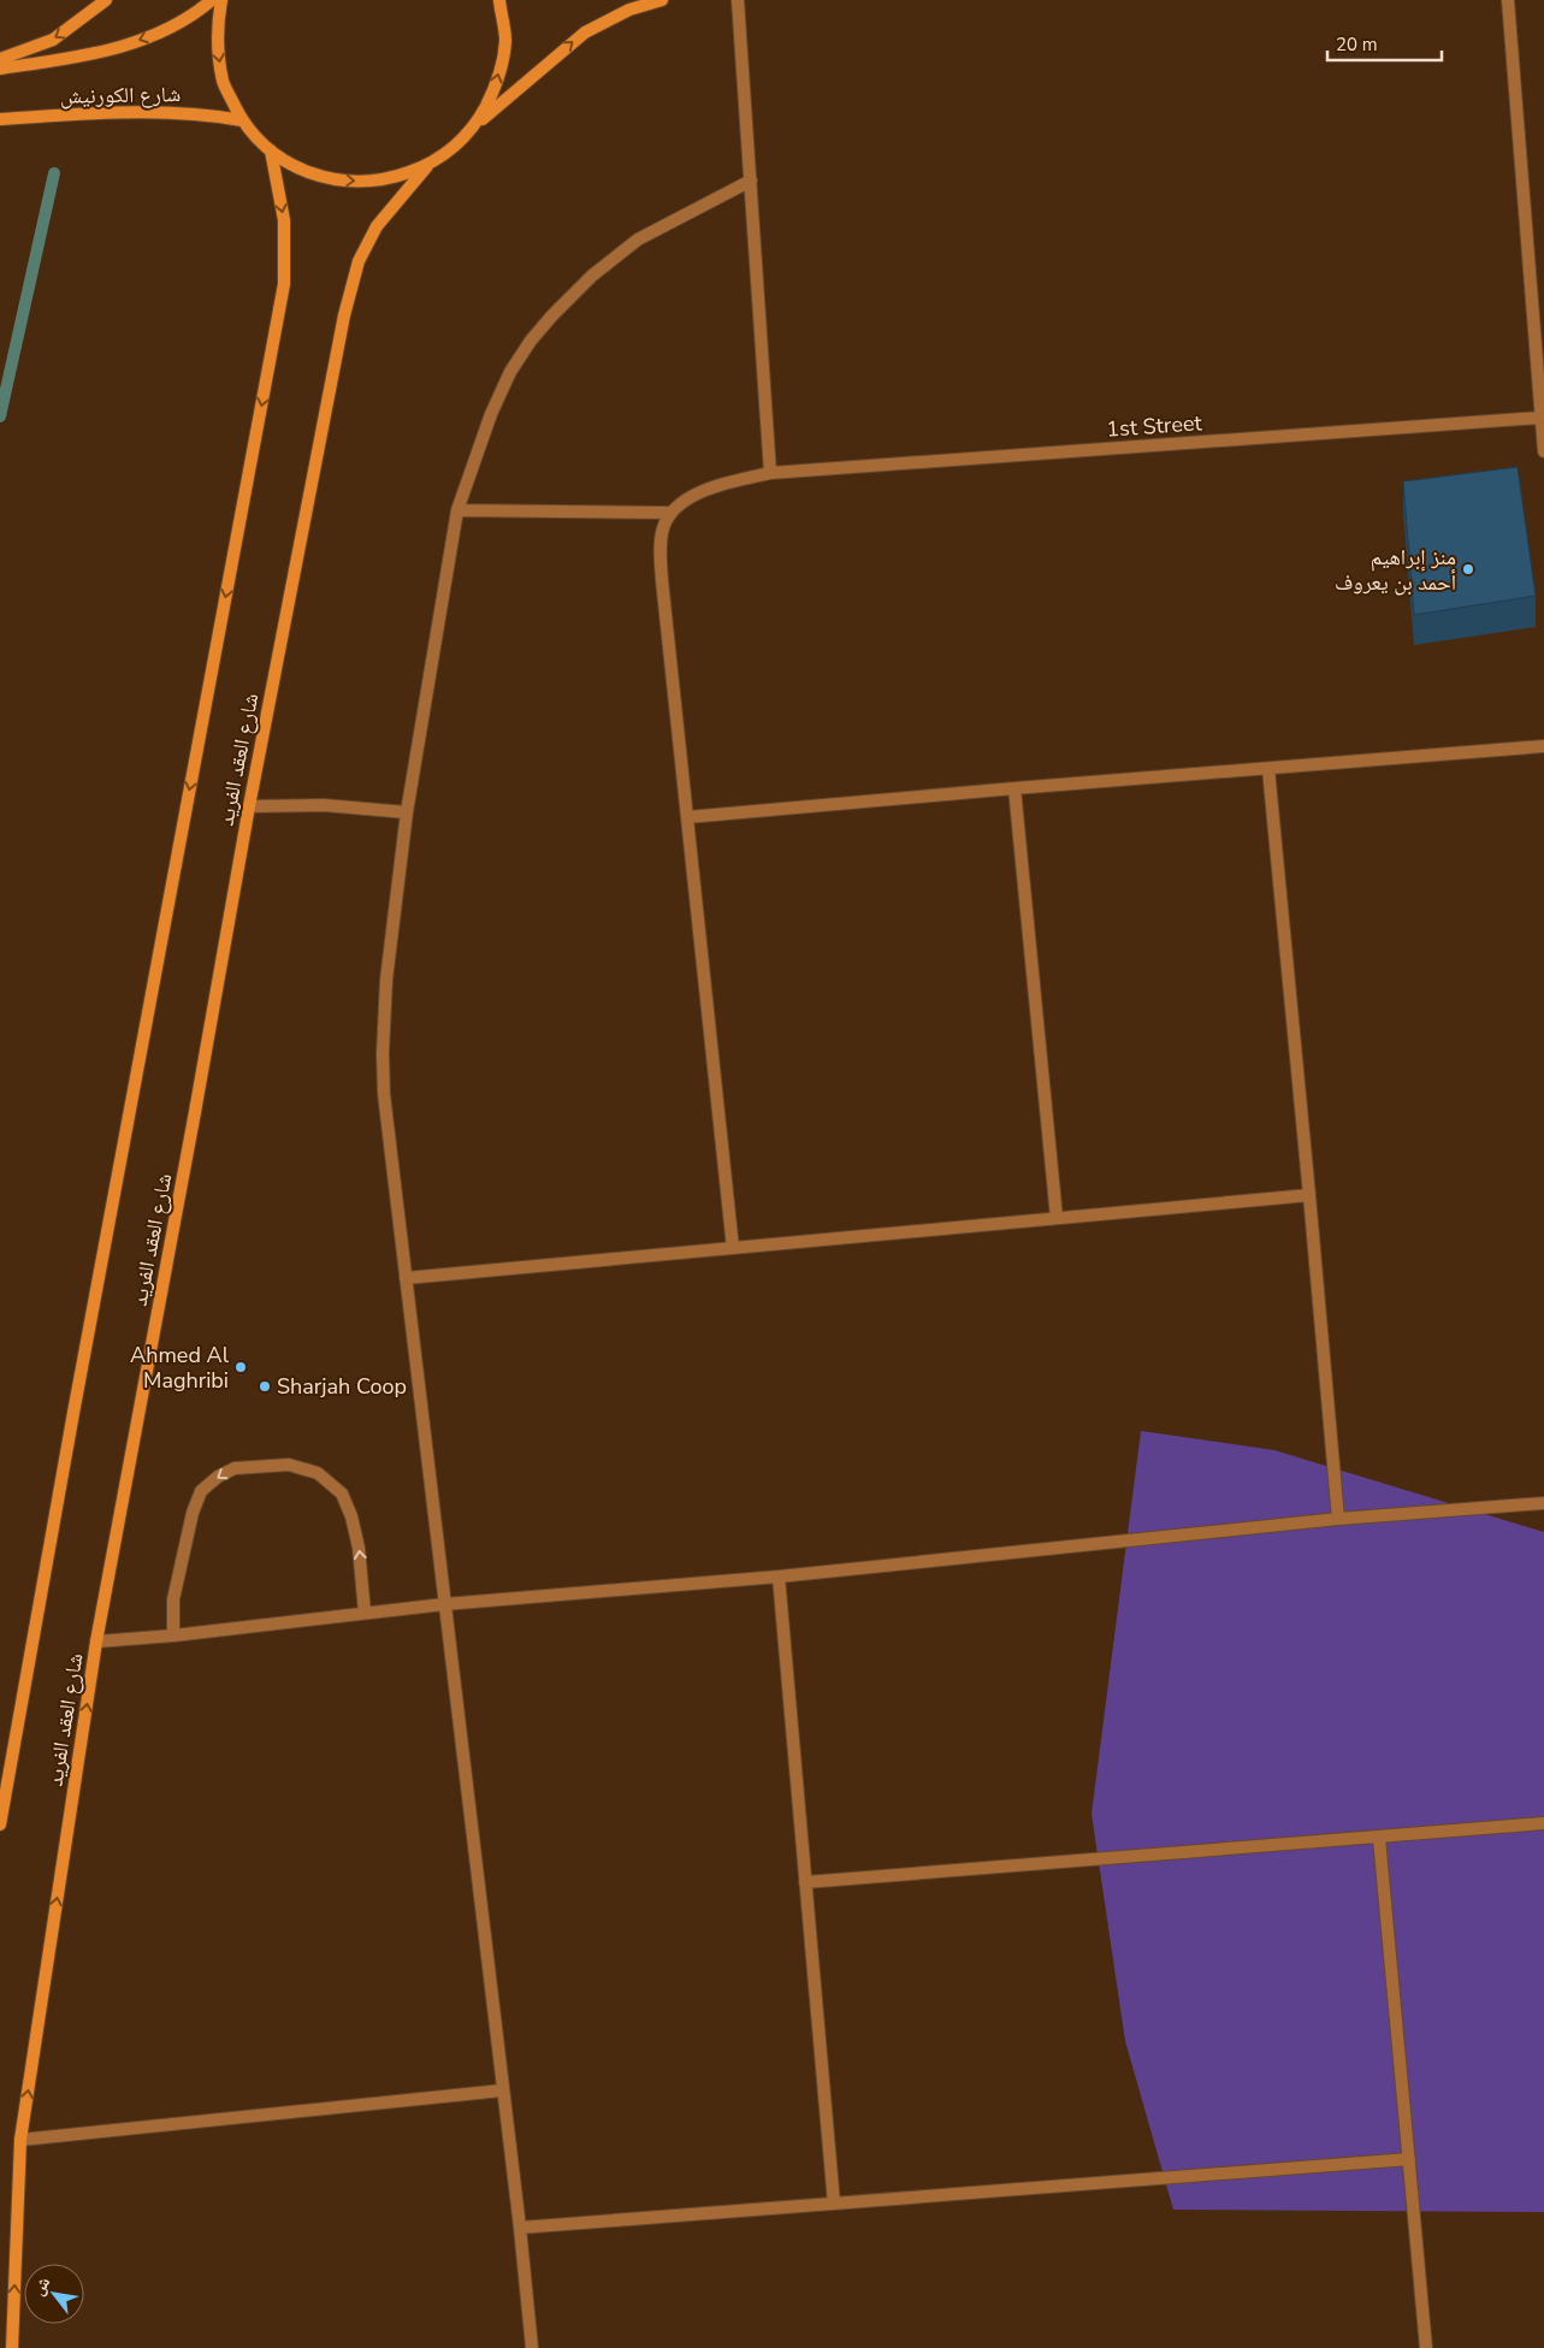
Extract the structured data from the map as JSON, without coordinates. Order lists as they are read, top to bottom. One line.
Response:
{"streets":{"main road":["شارع الكورنيش","شارع العقد الفريد"],"street":["1st Street"]},"places":["منز إبراهيم أحمد بن يعروف","Ahmed Al Maghribi","Sharjah Coop"],"scale_bar":"20 m","north":"top left"}
